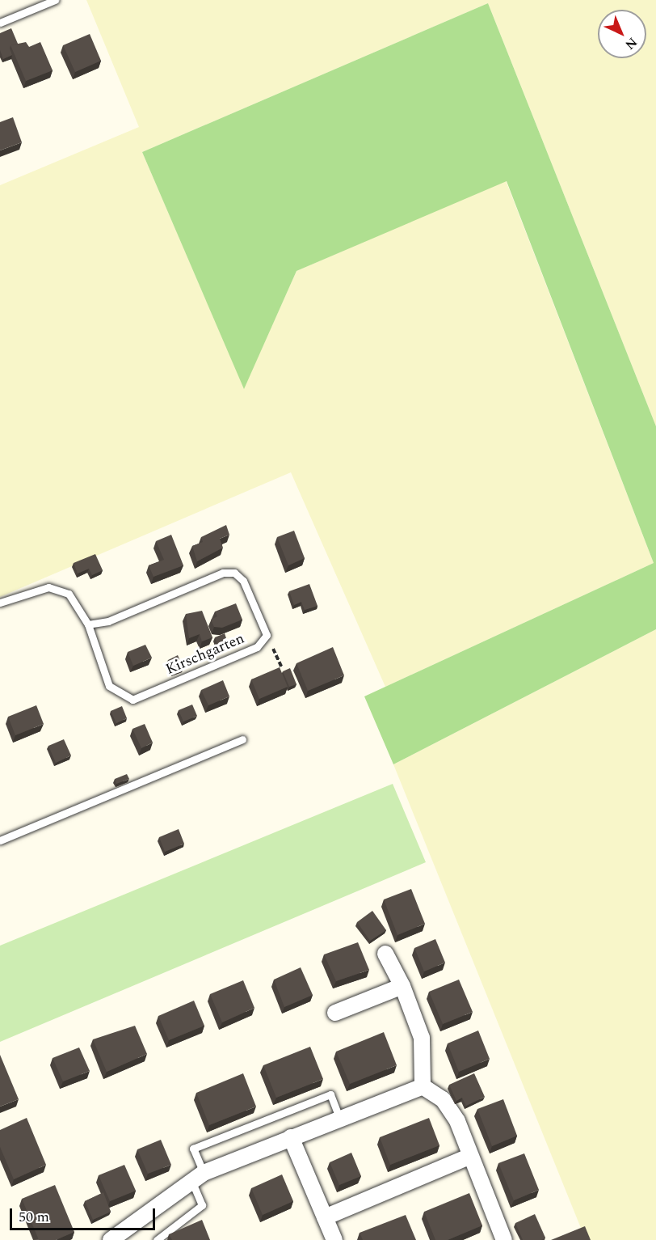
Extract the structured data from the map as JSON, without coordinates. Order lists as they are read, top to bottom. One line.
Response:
{"streets":{"lane":["Kirschgarten"]},"scale_bar":"50 m","north":"bottom right"}
